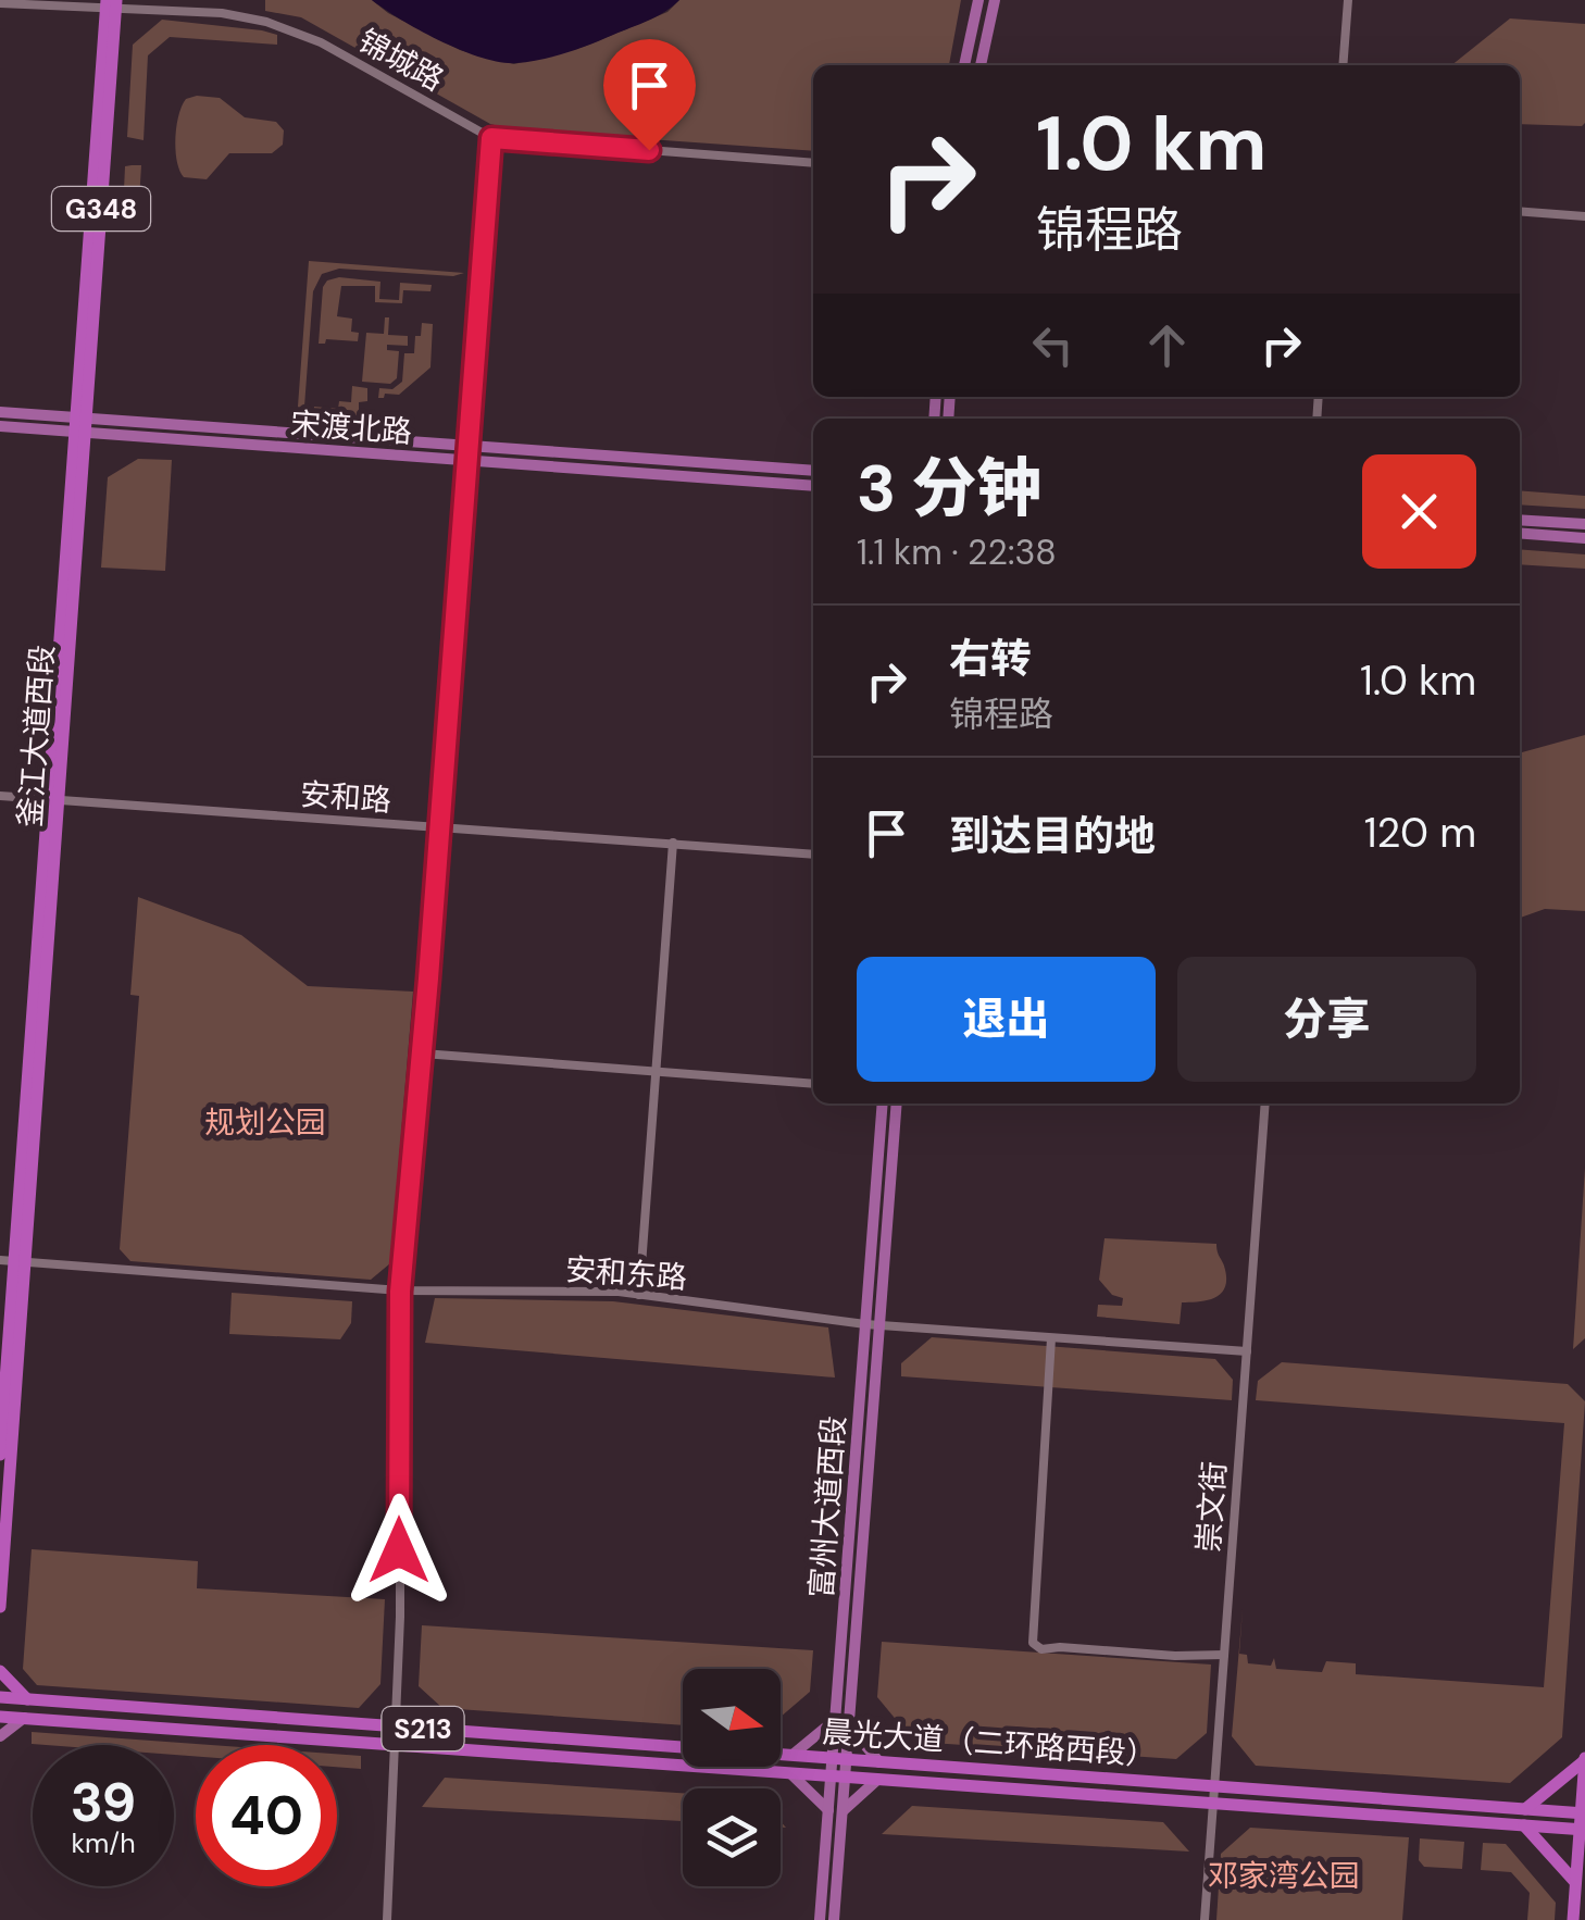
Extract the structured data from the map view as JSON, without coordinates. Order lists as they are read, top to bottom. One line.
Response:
{"streets":{"highway":["G348","釜江大道西段","S213","晨光大道（二环路西段）"],"main road":["宋渡北路","富州大道西段"],"street":["锦城路","安和路","安和东路","崇文街"]},"crossings":[["锦城路","釜江大道西段"],["宋渡北路","釜江大道西段"],["釜江大道西段","安和路"],["釜江大道西段","安和东路"],["安和东路","富州大道西段"],["安和东路","崇文街"],["富州大道西段","晨光大道（二环路西段）"],["崇文街","晨光大道（二环路西段）"]],"parks":["规划公园","邓家湾公园"],"north":"right","page":{"turn":["1.0 km","锦程路"],"heading":["3 分钟","1.1 km · 22:38"],"list":[{"name":"右转","note":"锦程路","value":"1.0 km"},{"name":"到达目的地","value":"120 m"}],"buttons":["退出","分享"],"speed":"39 km/h","limit":"40"}}
